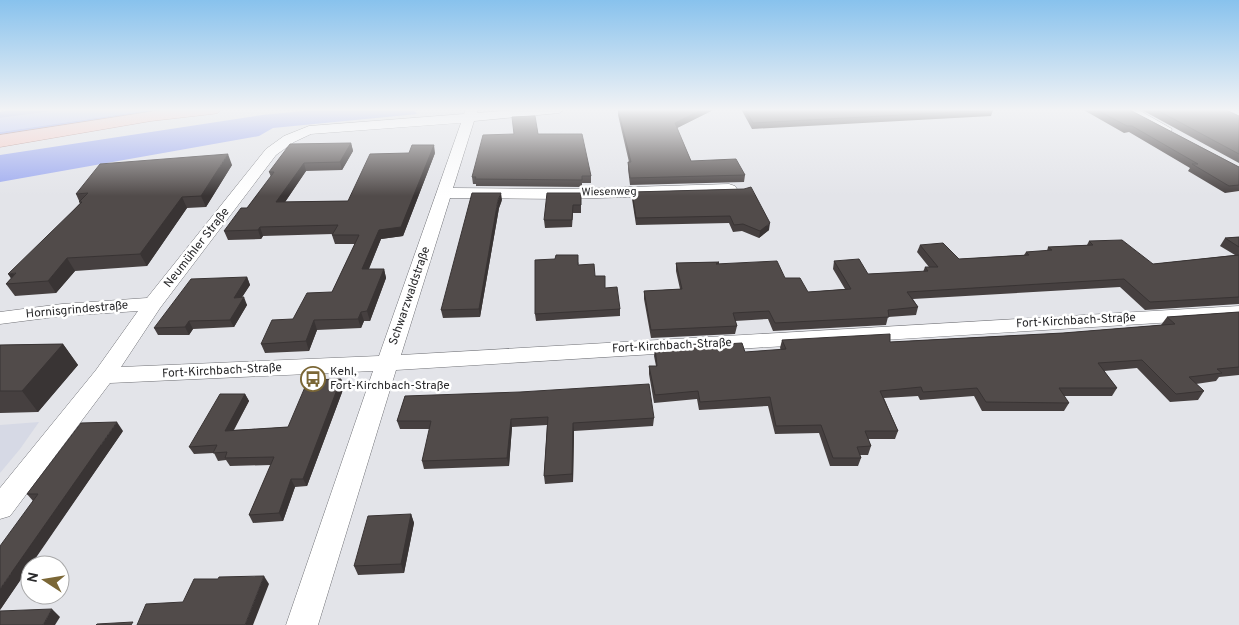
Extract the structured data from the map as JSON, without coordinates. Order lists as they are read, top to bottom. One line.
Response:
{"streets":{"street":["Wiesenweg","Neumühler Straße","Schwarzwaldstraße","Hornisgrindestraße","Fort-Kirchbach-Straße"]},"crossings":[["Wiesenweg","Schwarzwaldstraße"],["Neumühler Straße","Hornisgrindestraße"],["Neumühler Straße","Fort-Kirchbach-Straße"],["Schwarzwaldstraße","Fort-Kirchbach-Straße"]],"places":{"bus stop":["Kehl, Fort-Kirchbach-Straße"]},"north":"left"}
